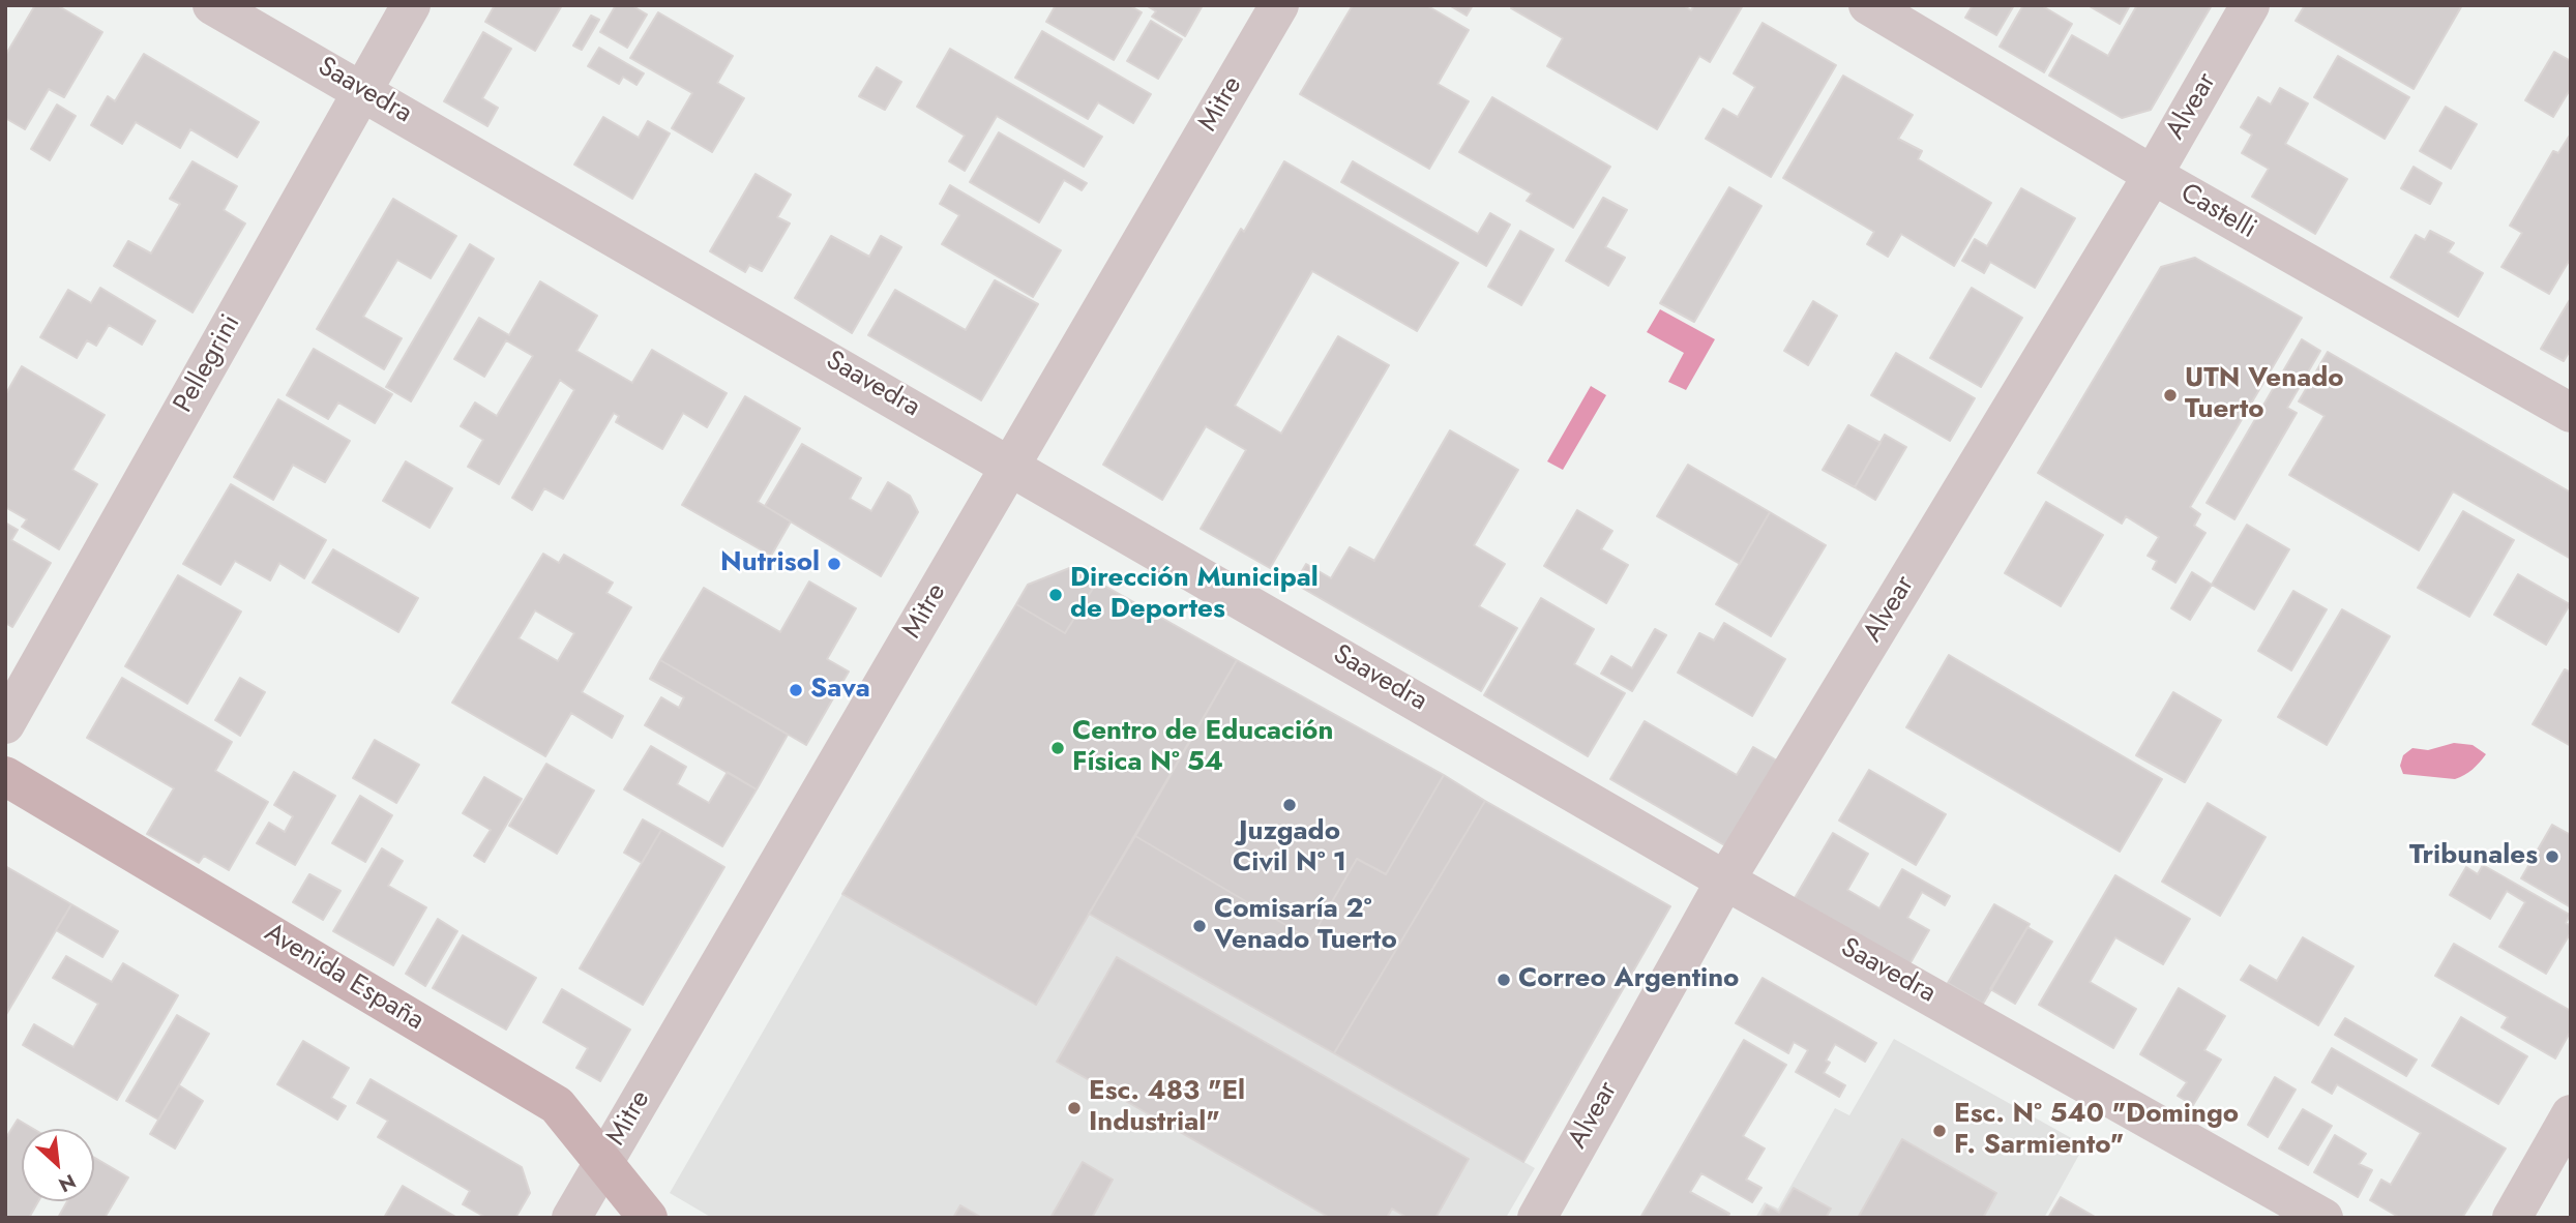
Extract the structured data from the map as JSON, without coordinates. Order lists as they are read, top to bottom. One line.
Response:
{"streets":{"main road":["Avenida España"],"street":["Saavedra","Mitre","Alvear","Castelli","Pellegrini"]},"crossings":[["Saavedra","Mitre"],["Saavedra","Alvear"],["Saavedra","Pellegrini"],["Mitre","Avenida España"],["Alvear","Castelli"]],"places":["UTN Venado Tuerto","Nutrisol","Dirección Municipal de Deportes","Sava","Centro de Educación Física Nº 54","Juzgado Civil Nº 1","Tribunales","Comisaría 2º Venado Tuerto","Correo Argentino","Esc. 483 \"El Industrial\"","Esc. N° 540 \"Domingo F. Sarmiento\""],"north":"bottom right"}
